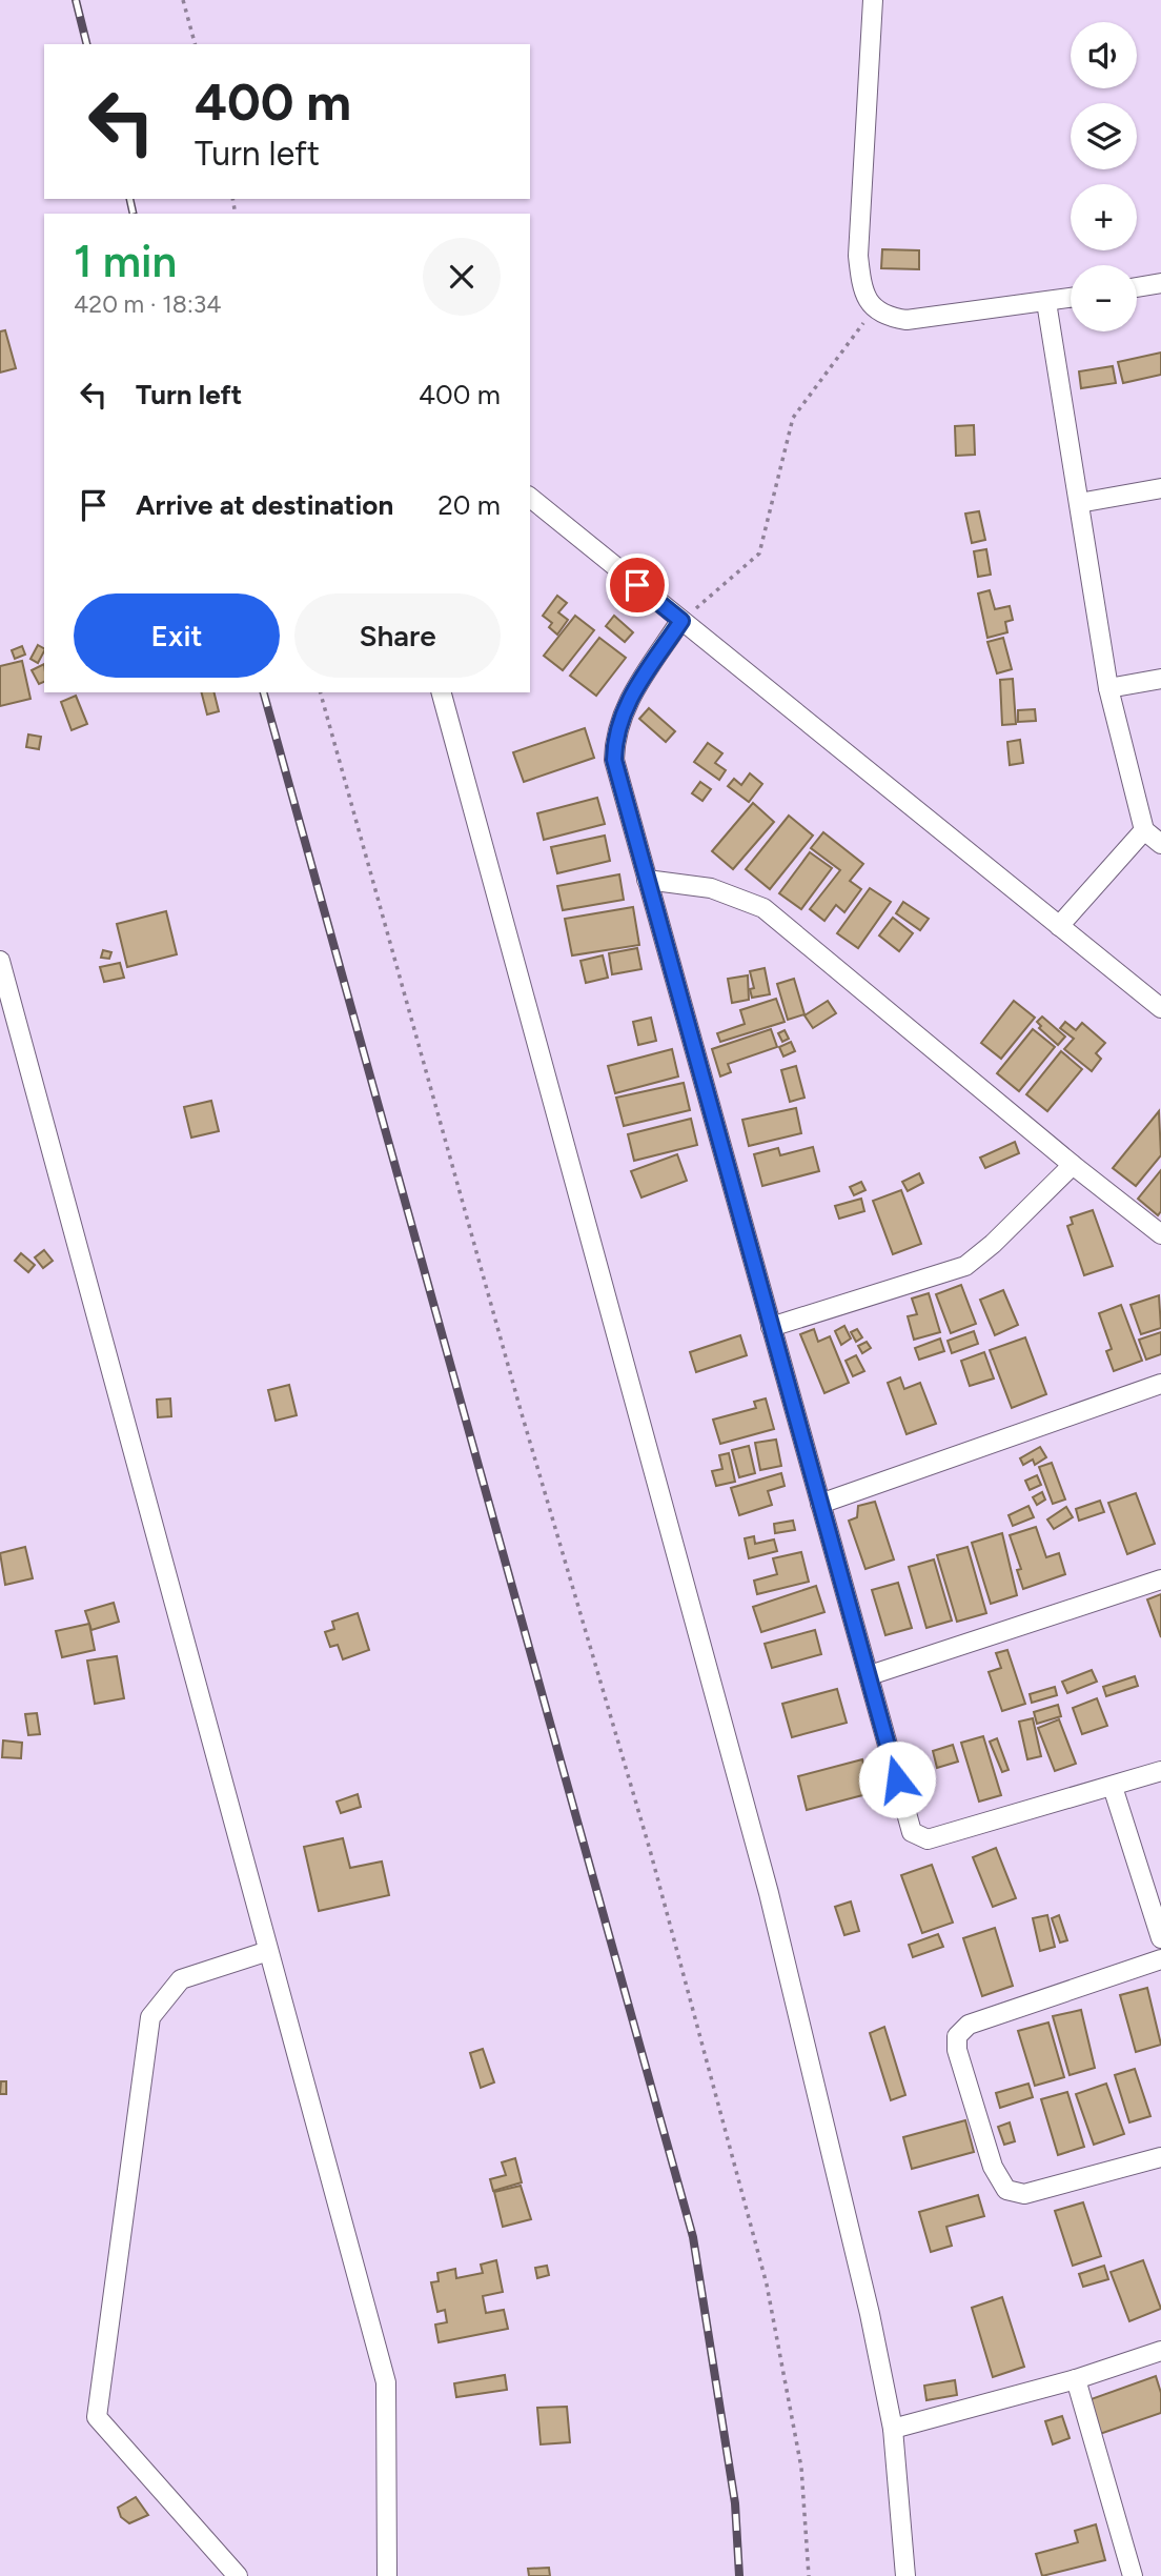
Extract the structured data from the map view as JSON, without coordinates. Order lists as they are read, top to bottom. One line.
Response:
{"page":{"map_buttons":["+","−"],"turn":["400 m","Turn left"],"heading":["1 min","420 m · 18:34"],"list":[{"name":"Turn left","value":"400 m"},{"name":"Arrive at destination","value":"20 m"}],"buttons":["Exit","Share"]}}
